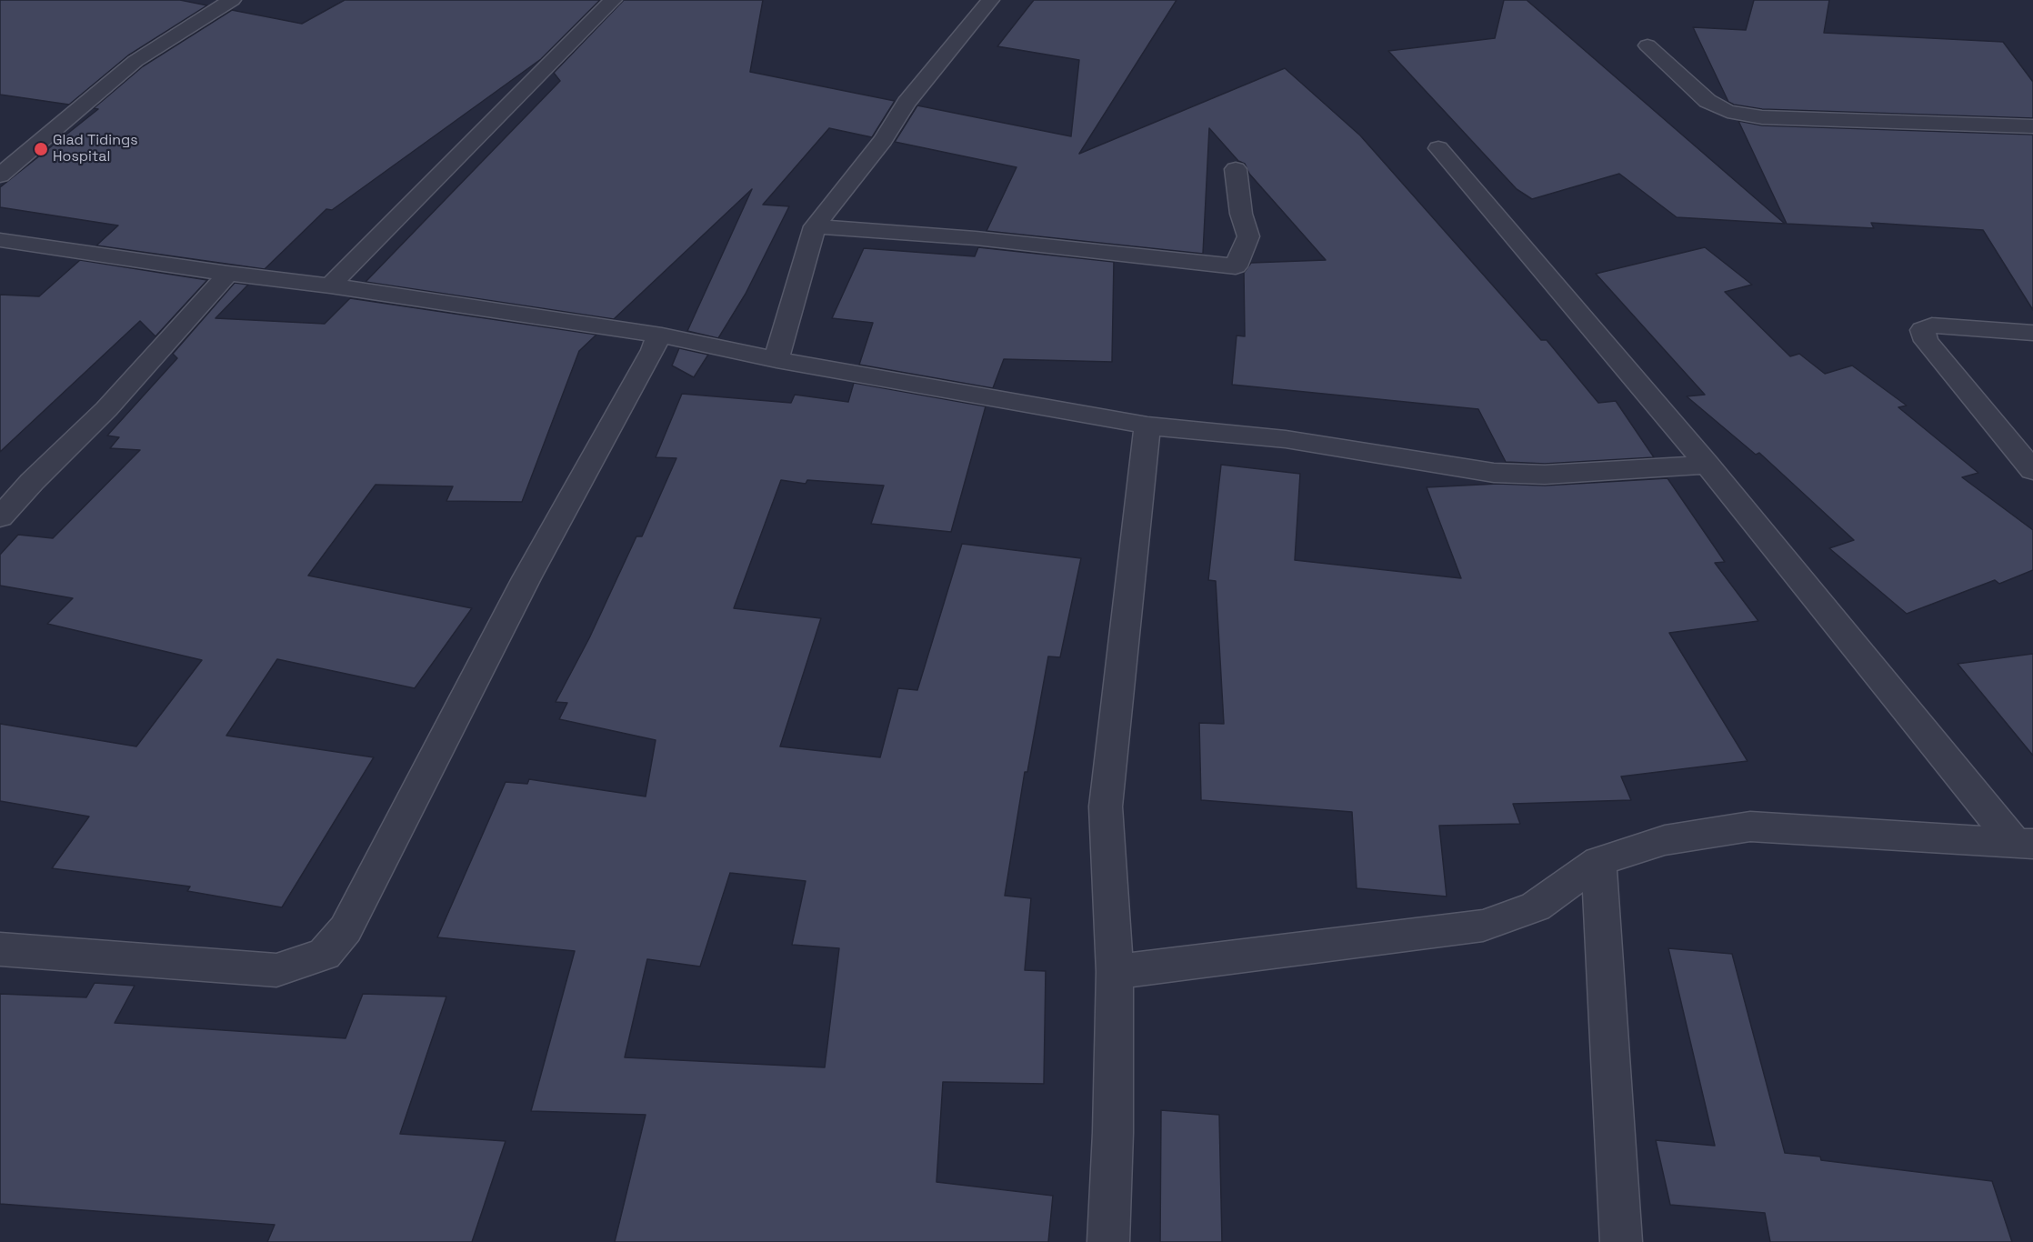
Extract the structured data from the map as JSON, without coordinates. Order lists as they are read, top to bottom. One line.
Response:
{"places":["Glad Tidings Hospital"]}
